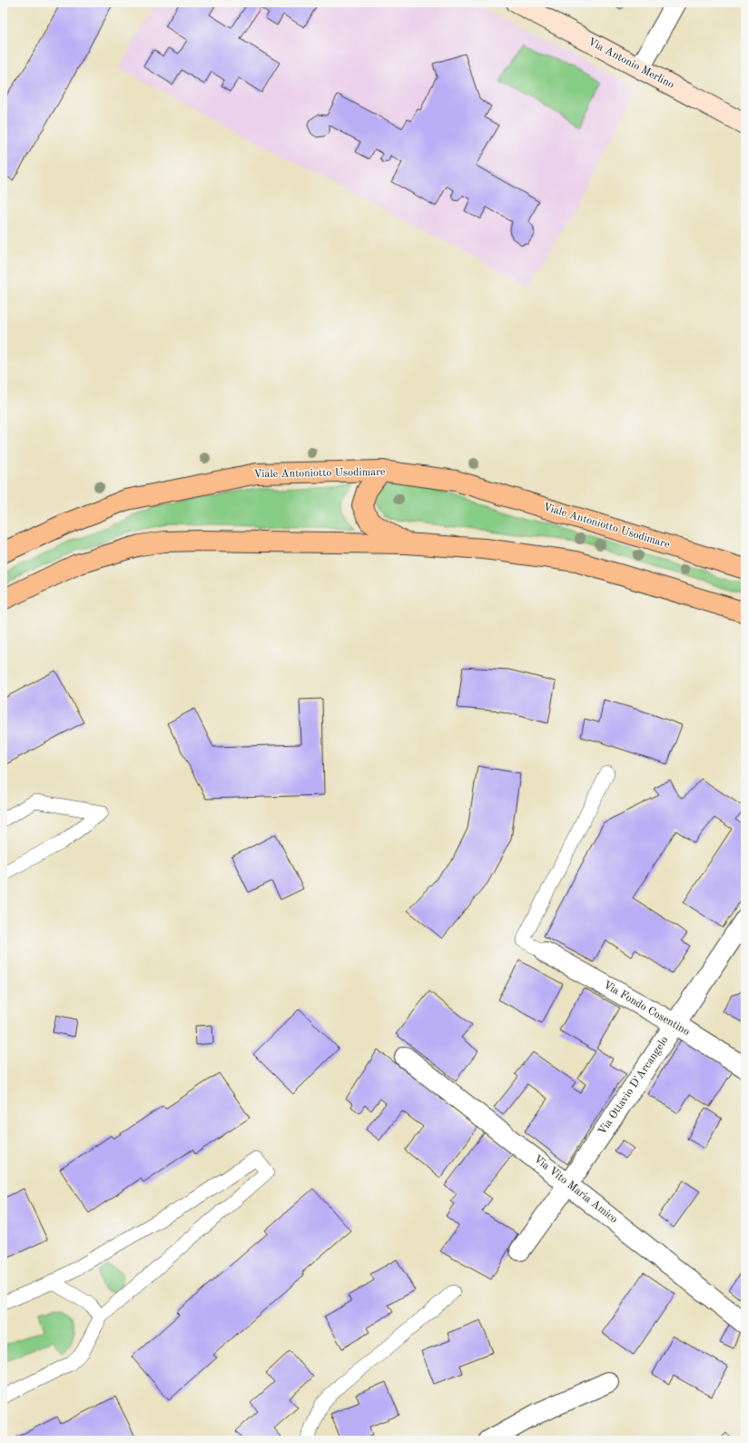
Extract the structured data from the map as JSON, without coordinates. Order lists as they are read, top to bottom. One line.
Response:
{"streets":{"main road":["Via Antonio Merlino","Viale Antoniotto Usodimare"],"street":["Via Fondo Cosentino","Via Ottavio D'Arcangelo","Via Vito Maria Amico"]},"crossings":[["Via Fondo Cosentino","Via Ottavio D'Arcangelo"],["Via Ottavio D'Arcangelo","Via Vito Maria Amico"]]}
